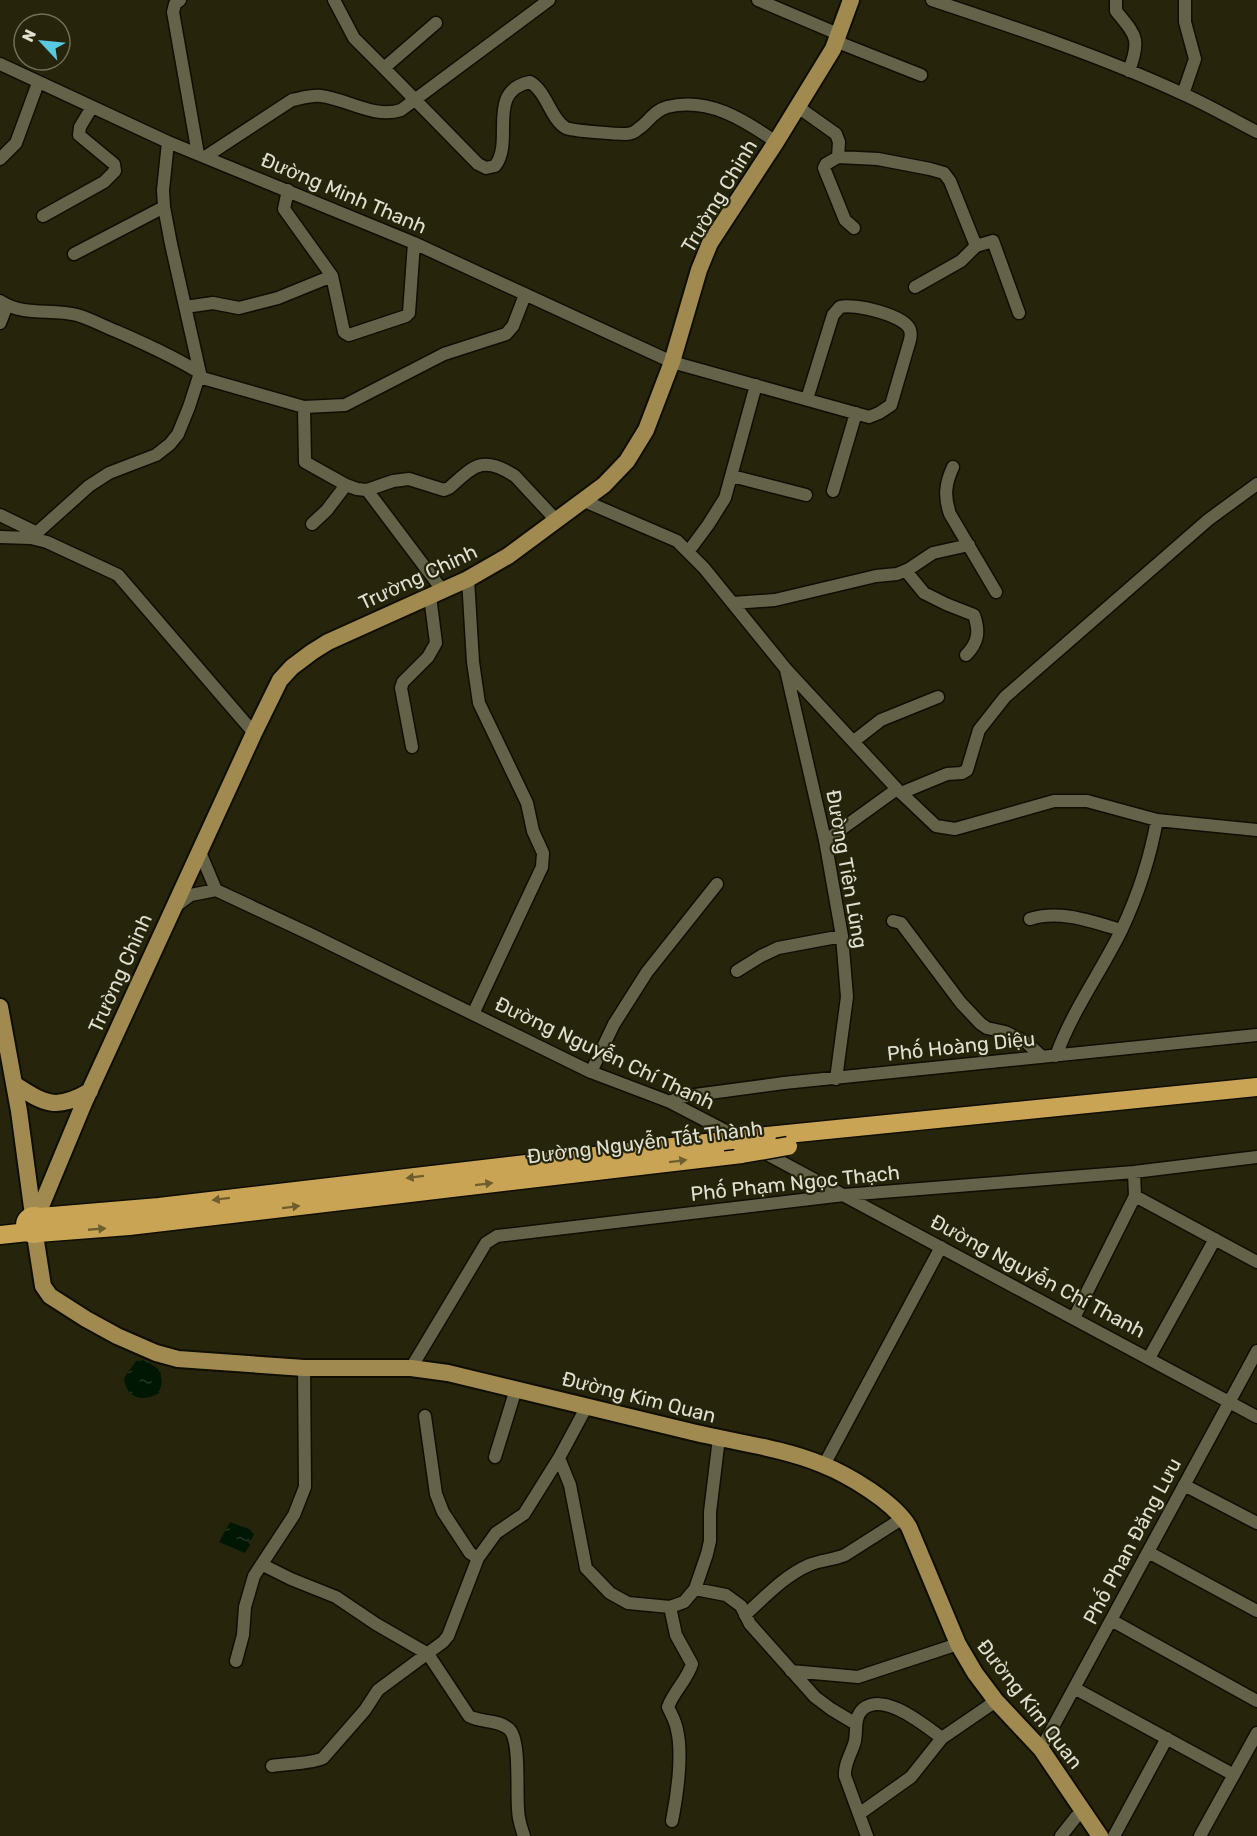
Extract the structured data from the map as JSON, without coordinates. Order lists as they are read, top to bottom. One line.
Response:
{"streets":{"highway":["Đường Nguyễn Tất Thành"],"main road":["Trường Chinh","Đường Kim Quan"],"street":["Đường Minh Thanh","Đường Tiên Lũng","Phố Hoàng Diệu","Đường Nguyễn Chí Thanh","Phố Phạm Ngọc Thạch","Phố Phan Đăng Lưu"]},"crossings":[["Đường Minh Thanh","Trường Chinh"],["Trường Chinh","Đường Nguyễn Tất Thành"],["Trường Chinh","Đường Kim Quan"],["Đường Tiên Lũng","Phố Hoàng Diệu"],["Phố Hoàng Diệu","Đường Nguyễn Chí Thanh"],["Đường Nguyễn Chí Thanh","Phố Phạm Ngọc Thạch"],["Đường Nguyễn Chí Thanh","Phố Phan Đăng Lưu"],["Đường Nguyễn Tất Thành","Đường Kim Quan"],["Phố Phạm Ngọc Thạch","Đường Kim Quan"],["Đường Kim Quan","Phố Phan Đăng Lưu"]],"north":"top left"}
